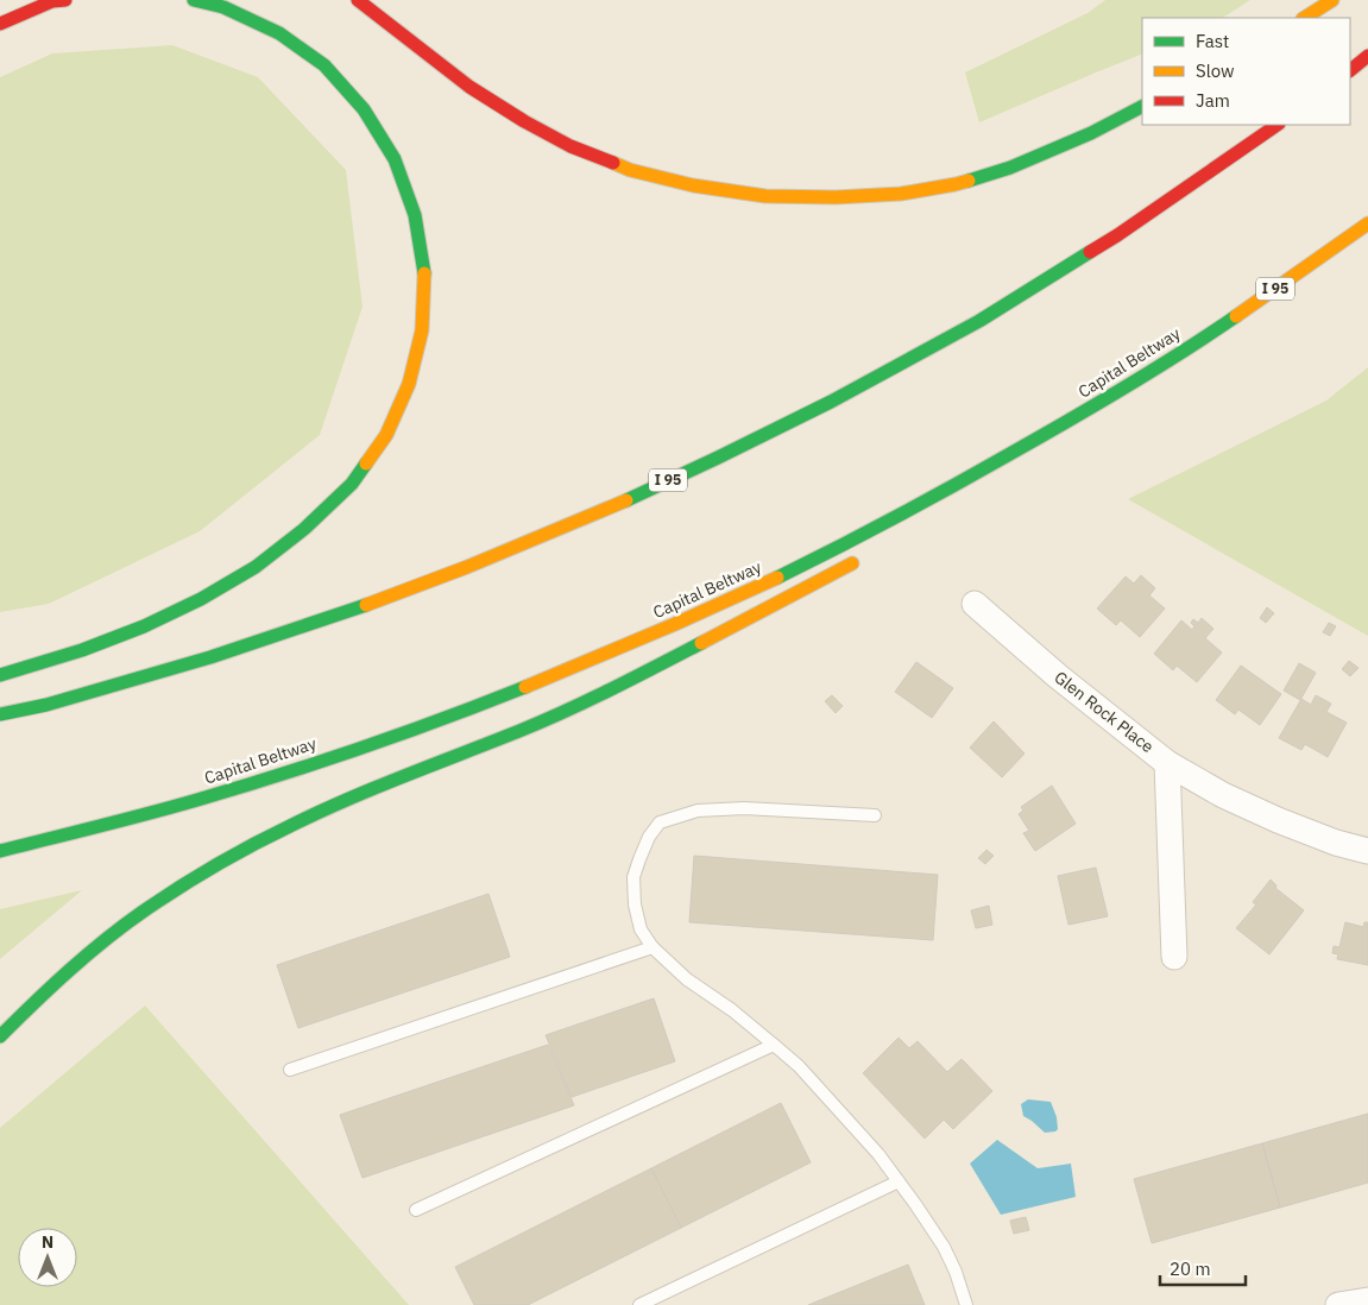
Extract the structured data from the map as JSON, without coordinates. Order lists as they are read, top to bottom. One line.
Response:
{"streets":{"highway":["I 95","Capital Beltway"],"street":["Glen Rock Place"]},"legend":["Fast","Slow","Jam"],"scale_bar":"20 m","north":"top"}
